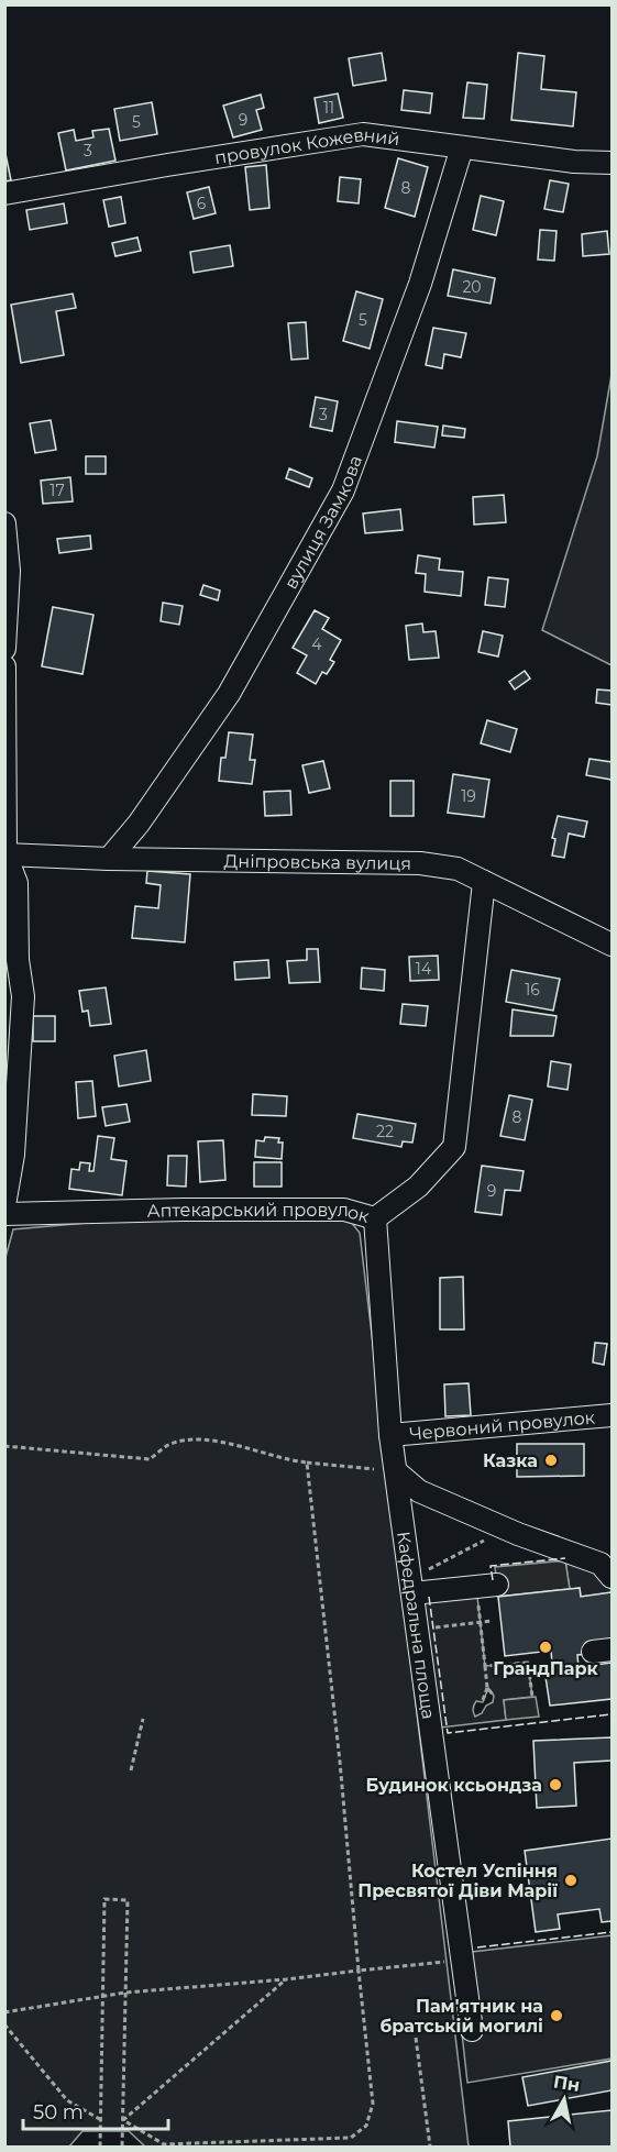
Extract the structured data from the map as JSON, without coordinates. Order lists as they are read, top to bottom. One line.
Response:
{"streets":{"street":["провулок Кожевний","вулиця Замкова","Дніпровська вулиця","Аптекарський провулок","Червоний провулок","Кафедральна площа"]},"crossings":[["провулок Кожевний","вулиця Замкова"],["вулиця Замкова","Дніпровська вулиця"],["Дніпровська вулиця","Аптекарський провулок"],["Аптекарський провулок","Кафедральна площа"],["Червоний провулок","Кафедральна площа"]],"places":["Казка","ГрандПарк","Будинок ксьондза","Костел Успіння Пресвятої Діви Марії","Пам'ятник на братській могилі"],"house_numbers":["11","9","5","3","8","6","20","5","3","17","4","19","14","16","8","22","9"],"scale_bar":"50 m","north":"top"}
